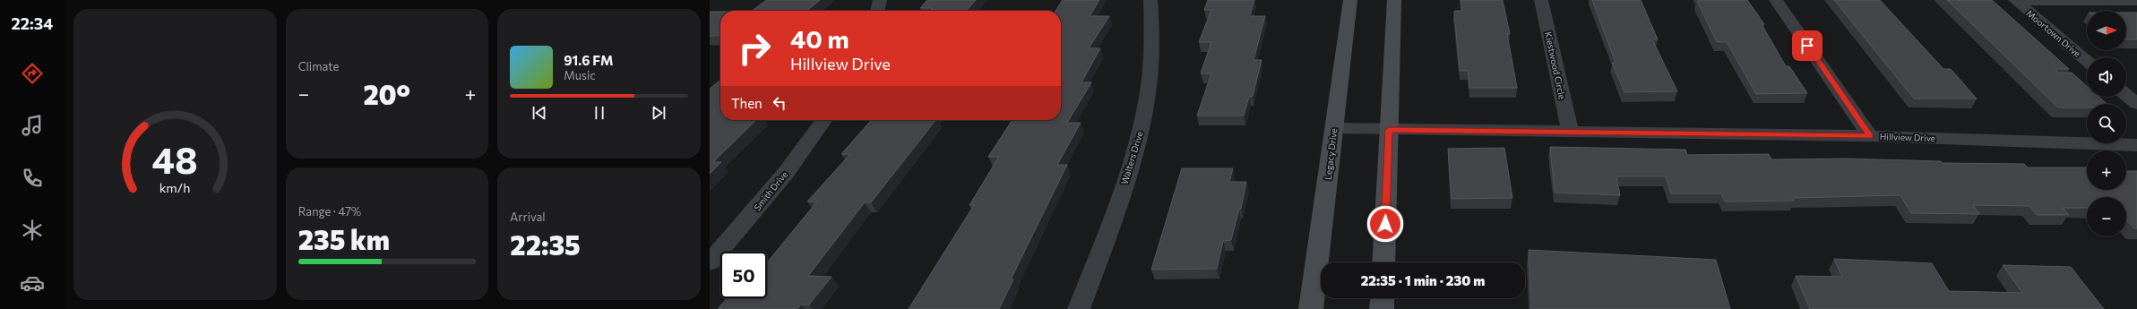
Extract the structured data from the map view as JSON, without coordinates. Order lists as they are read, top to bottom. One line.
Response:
{"streets":{"main road":["Legacy Drive"],"street":["Moortown Drive","Kiestwood Circle","Hillview Drive","Walters Drive","Smith Drive"]},"crossings":[["Kiestwood Circle","Hillview Drive"],["Hillview Drive","Legacy Drive"]],"north":"right","page":{"tabs":"22:34","tile":["Climate",["Range · 47%","235 km"],["Arrival","22:35"]],"map_buttons":["+","−"],"turn":["40 m","Hillview Drive"],"song":["91.6 FM","Music"],"heat":["−","20°","+"],"then":"Then","limit":"50","trip":"22:35 · 1 min · 230 m","gauge":["48","km/h"]}}
